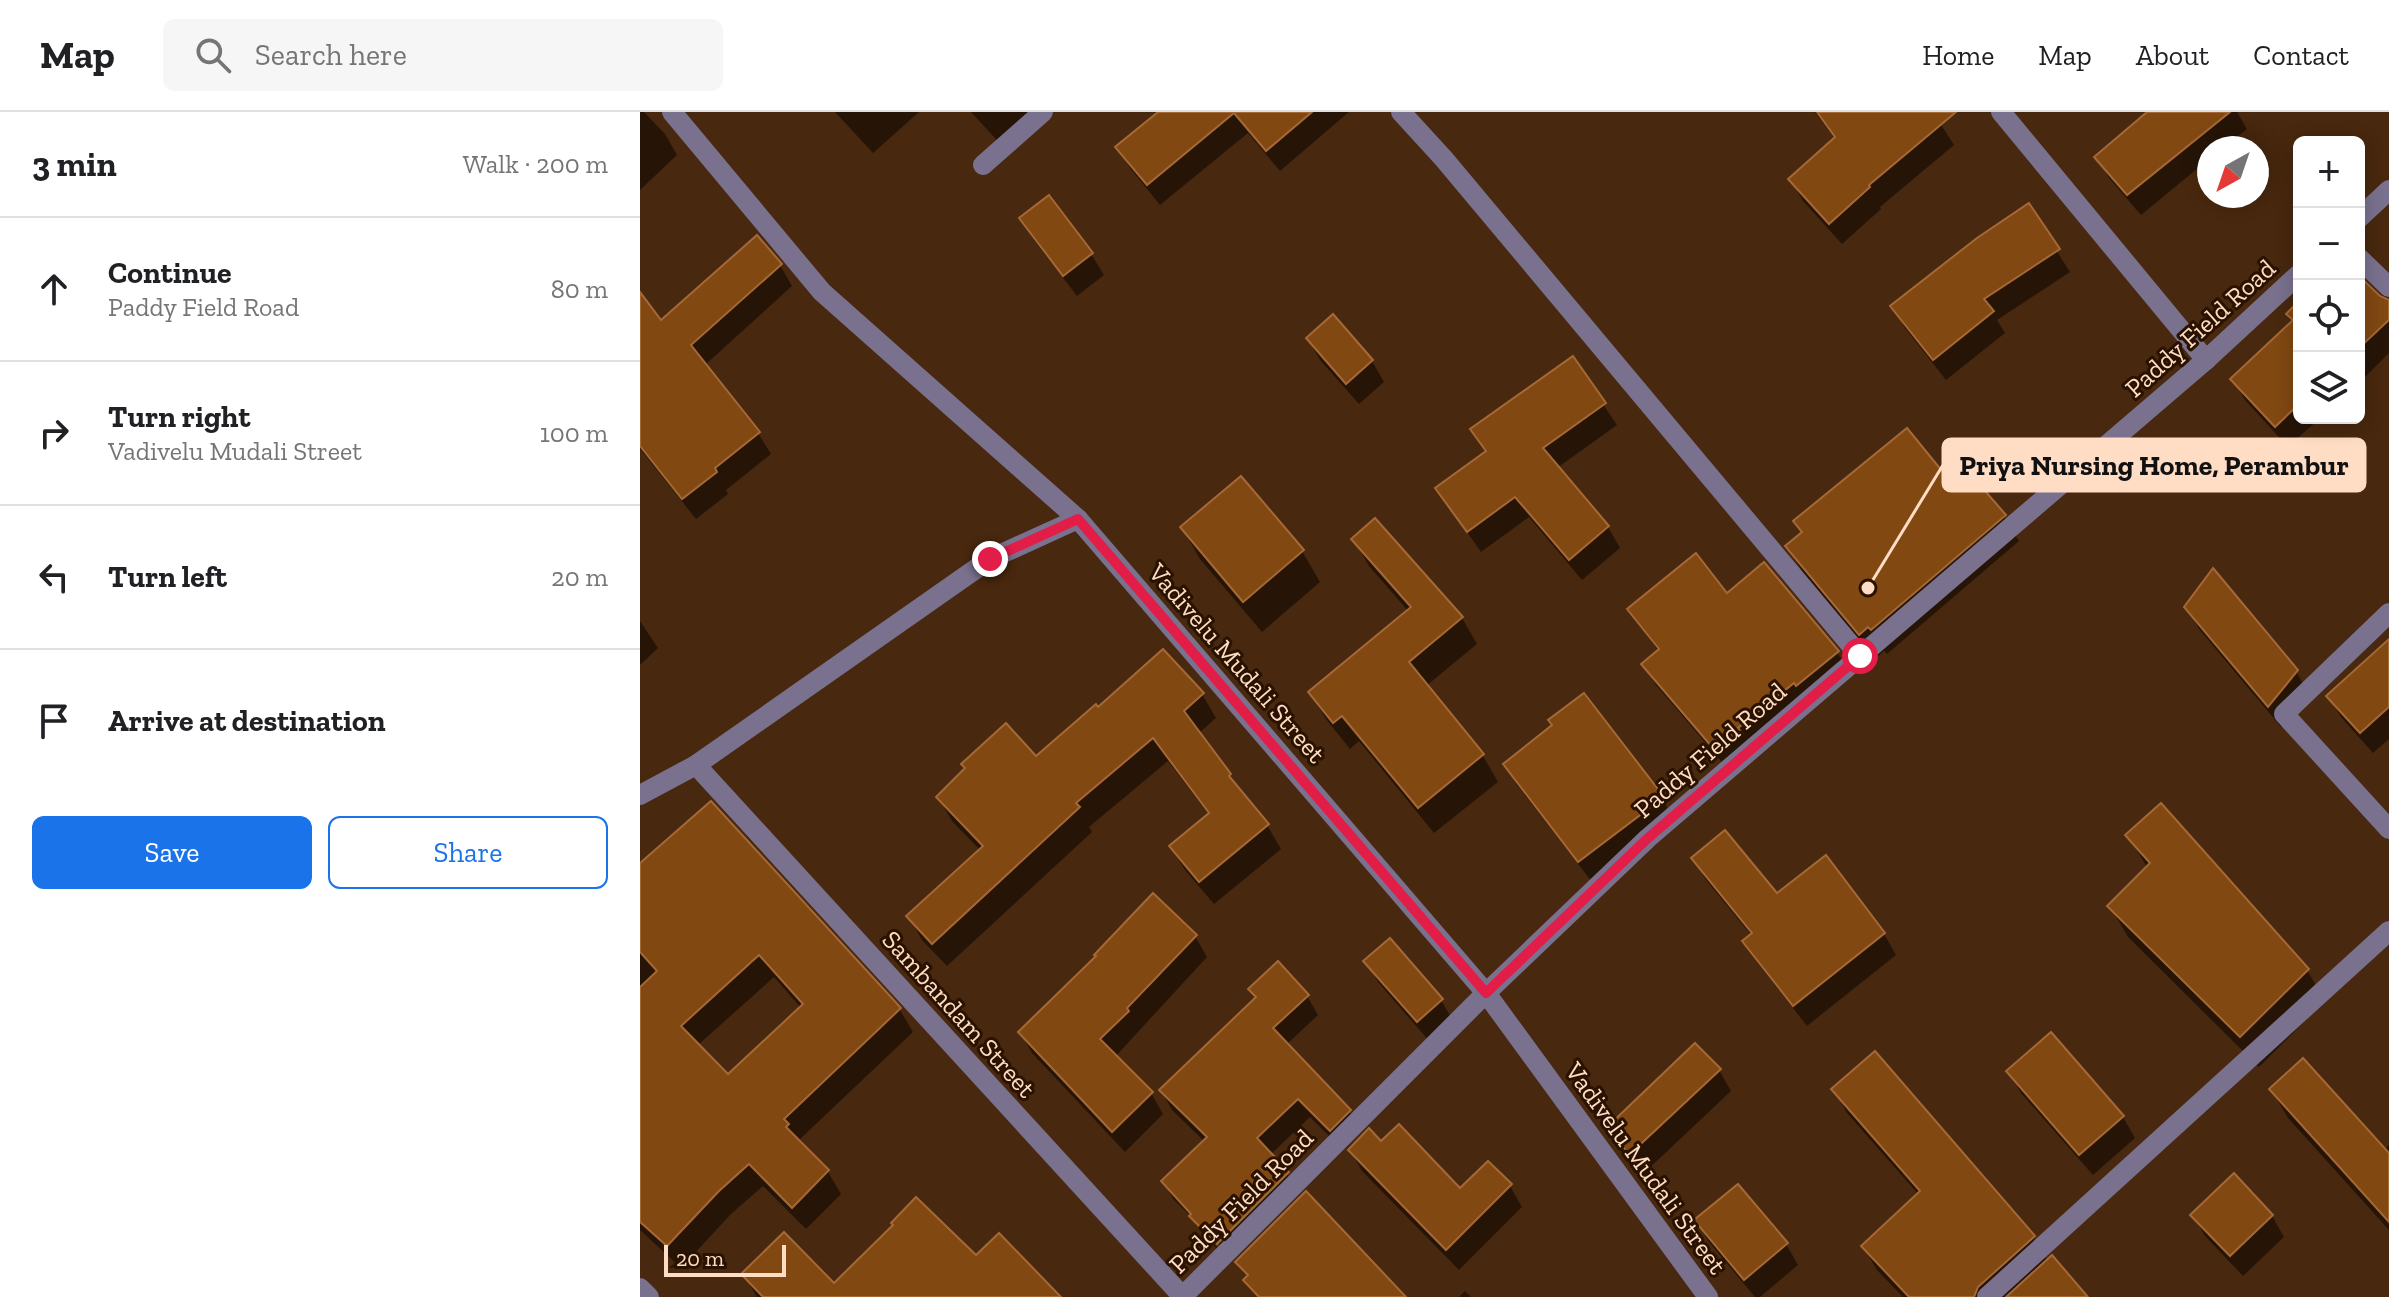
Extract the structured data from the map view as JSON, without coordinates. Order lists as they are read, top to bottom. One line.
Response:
{"streets":{"street":["Paddy Field Road","Vadivelu Mudali Street","Sambandam Street"]},"crossings":[["Paddy Field Road","Vadivelu Mudali Street"],["Paddy Field Road","Sambandam Street"]],"places":["Priya Nursing Home, Perambur"],"scale_bar":"20 m","north":"bottom left","page":{"header":"Map","search":"Search here","nav":["Home","Map","About","Contact"],"heading":["3 min","Walk · 200 m"],"map_buttons":["+","−"],"list":[["Continue","Paddy Field Road","80 m"],["Turn right","Vadivelu Mudali Street","100 m"],["Turn left","20 m"],"Arrive at destination"],"buttons":["Save","Share"],"scale":"20 m"}}
